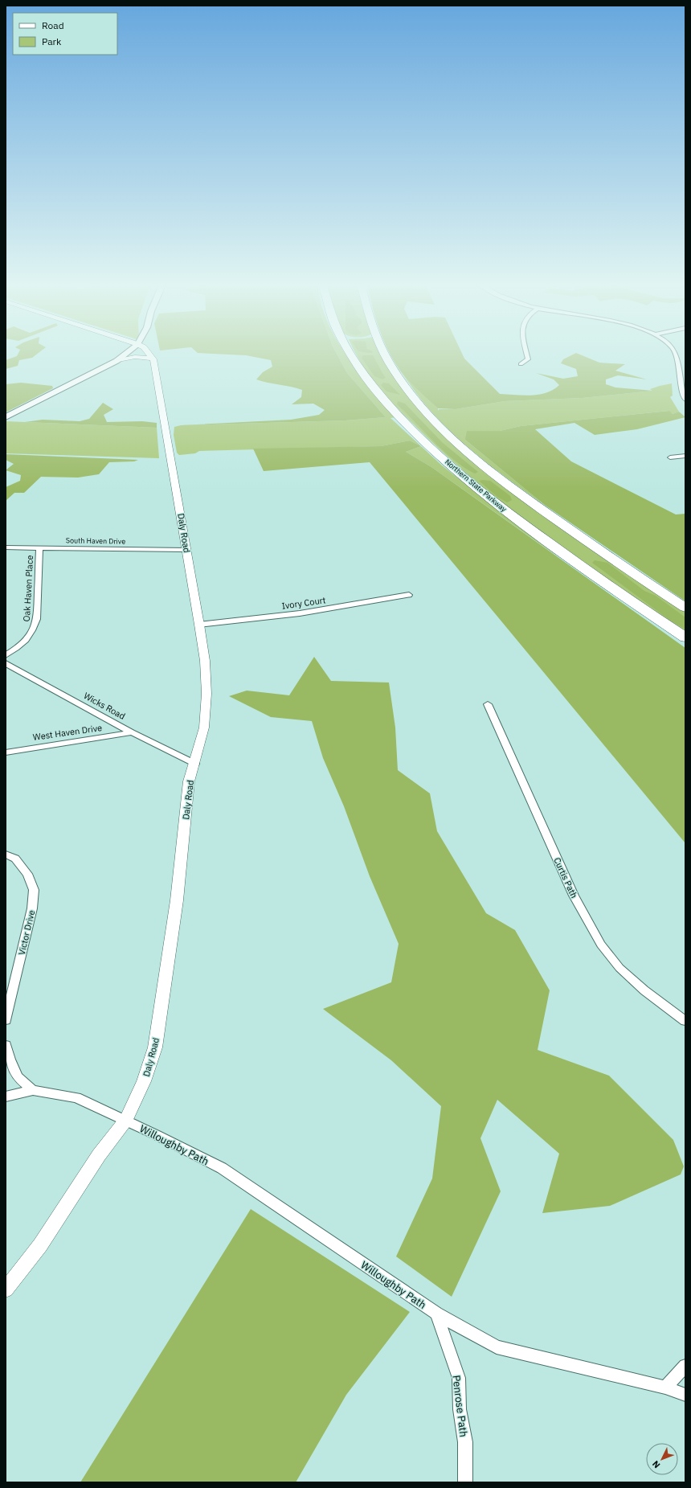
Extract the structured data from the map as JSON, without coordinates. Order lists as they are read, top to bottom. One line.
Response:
{"streets":{"highway":["Northern State Parkway"],"street":["Daly Road","South Haven Drive","Oak Haven Place","Ivory Court","Wicks Road","West Haven Drive","Curtis Path","Victor Drive","Willoughby Path","Penrose Path"]},"crossings":[["Daly Road","South Haven Drive"],["Daly Road","Ivory Court"],["Daly Road","Wicks Road"],["Daly Road","Willoughby Path"],["South Haven Drive","Oak Haven Place"],["Wicks Road","West Haven Drive"],["Willoughby Path","Penrose Path"]],"legend":["Road","Park"],"north":"bottom left"}
